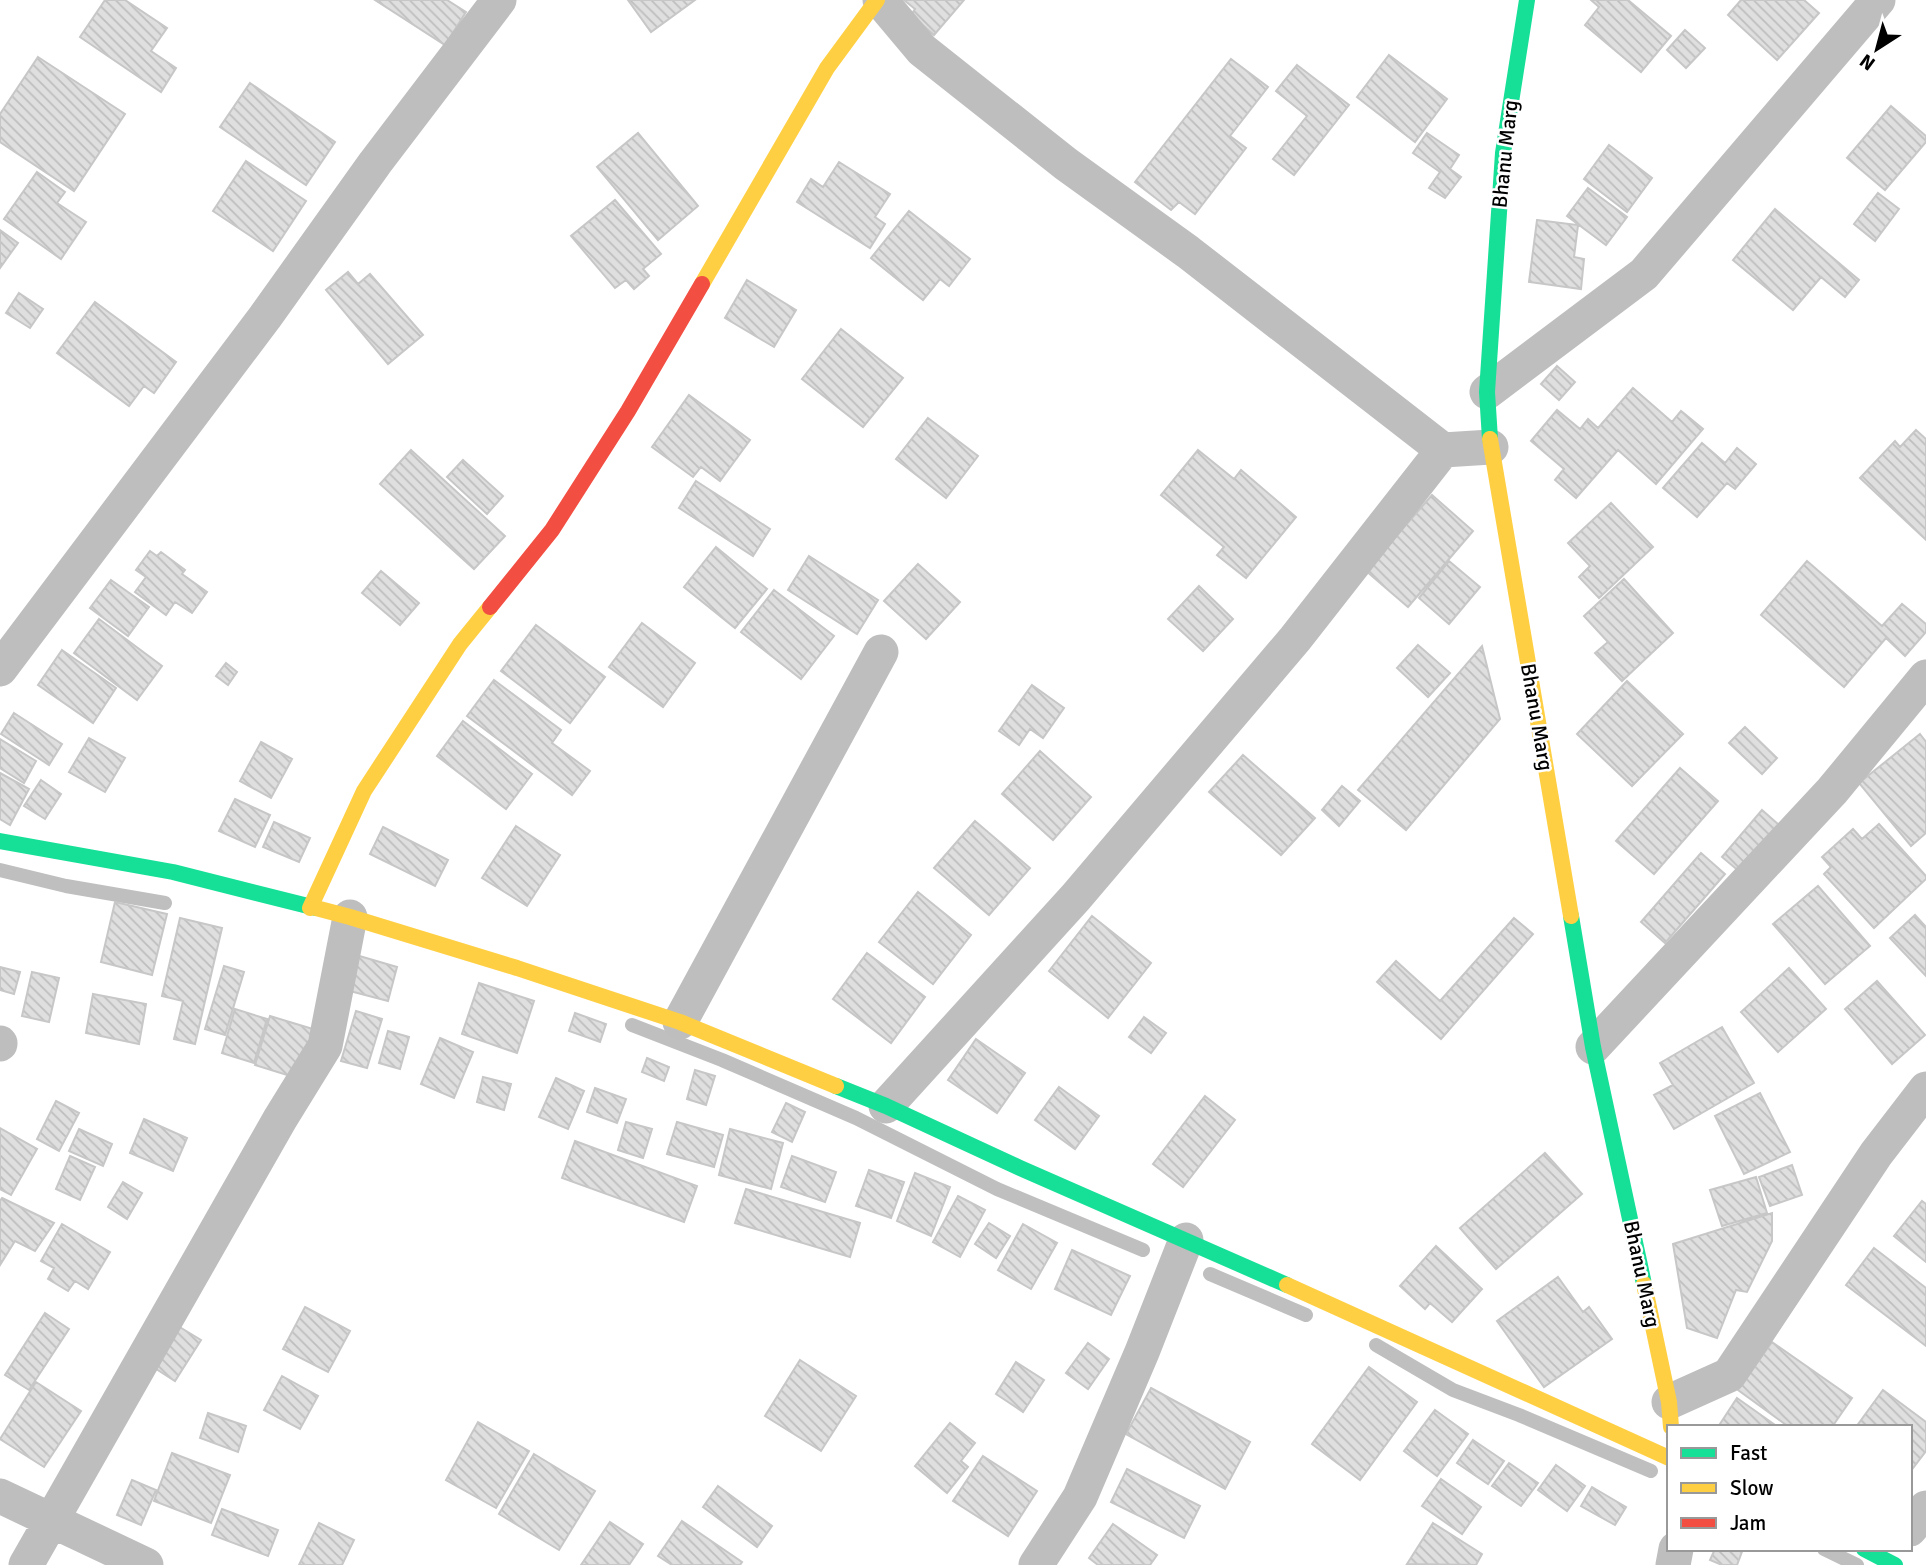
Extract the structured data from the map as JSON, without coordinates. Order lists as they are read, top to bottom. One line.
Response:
{"streets":{"street":["Bhanu Marg"]},"legend":["Fast","Slow","Jam"],"north":"bottom left"}
